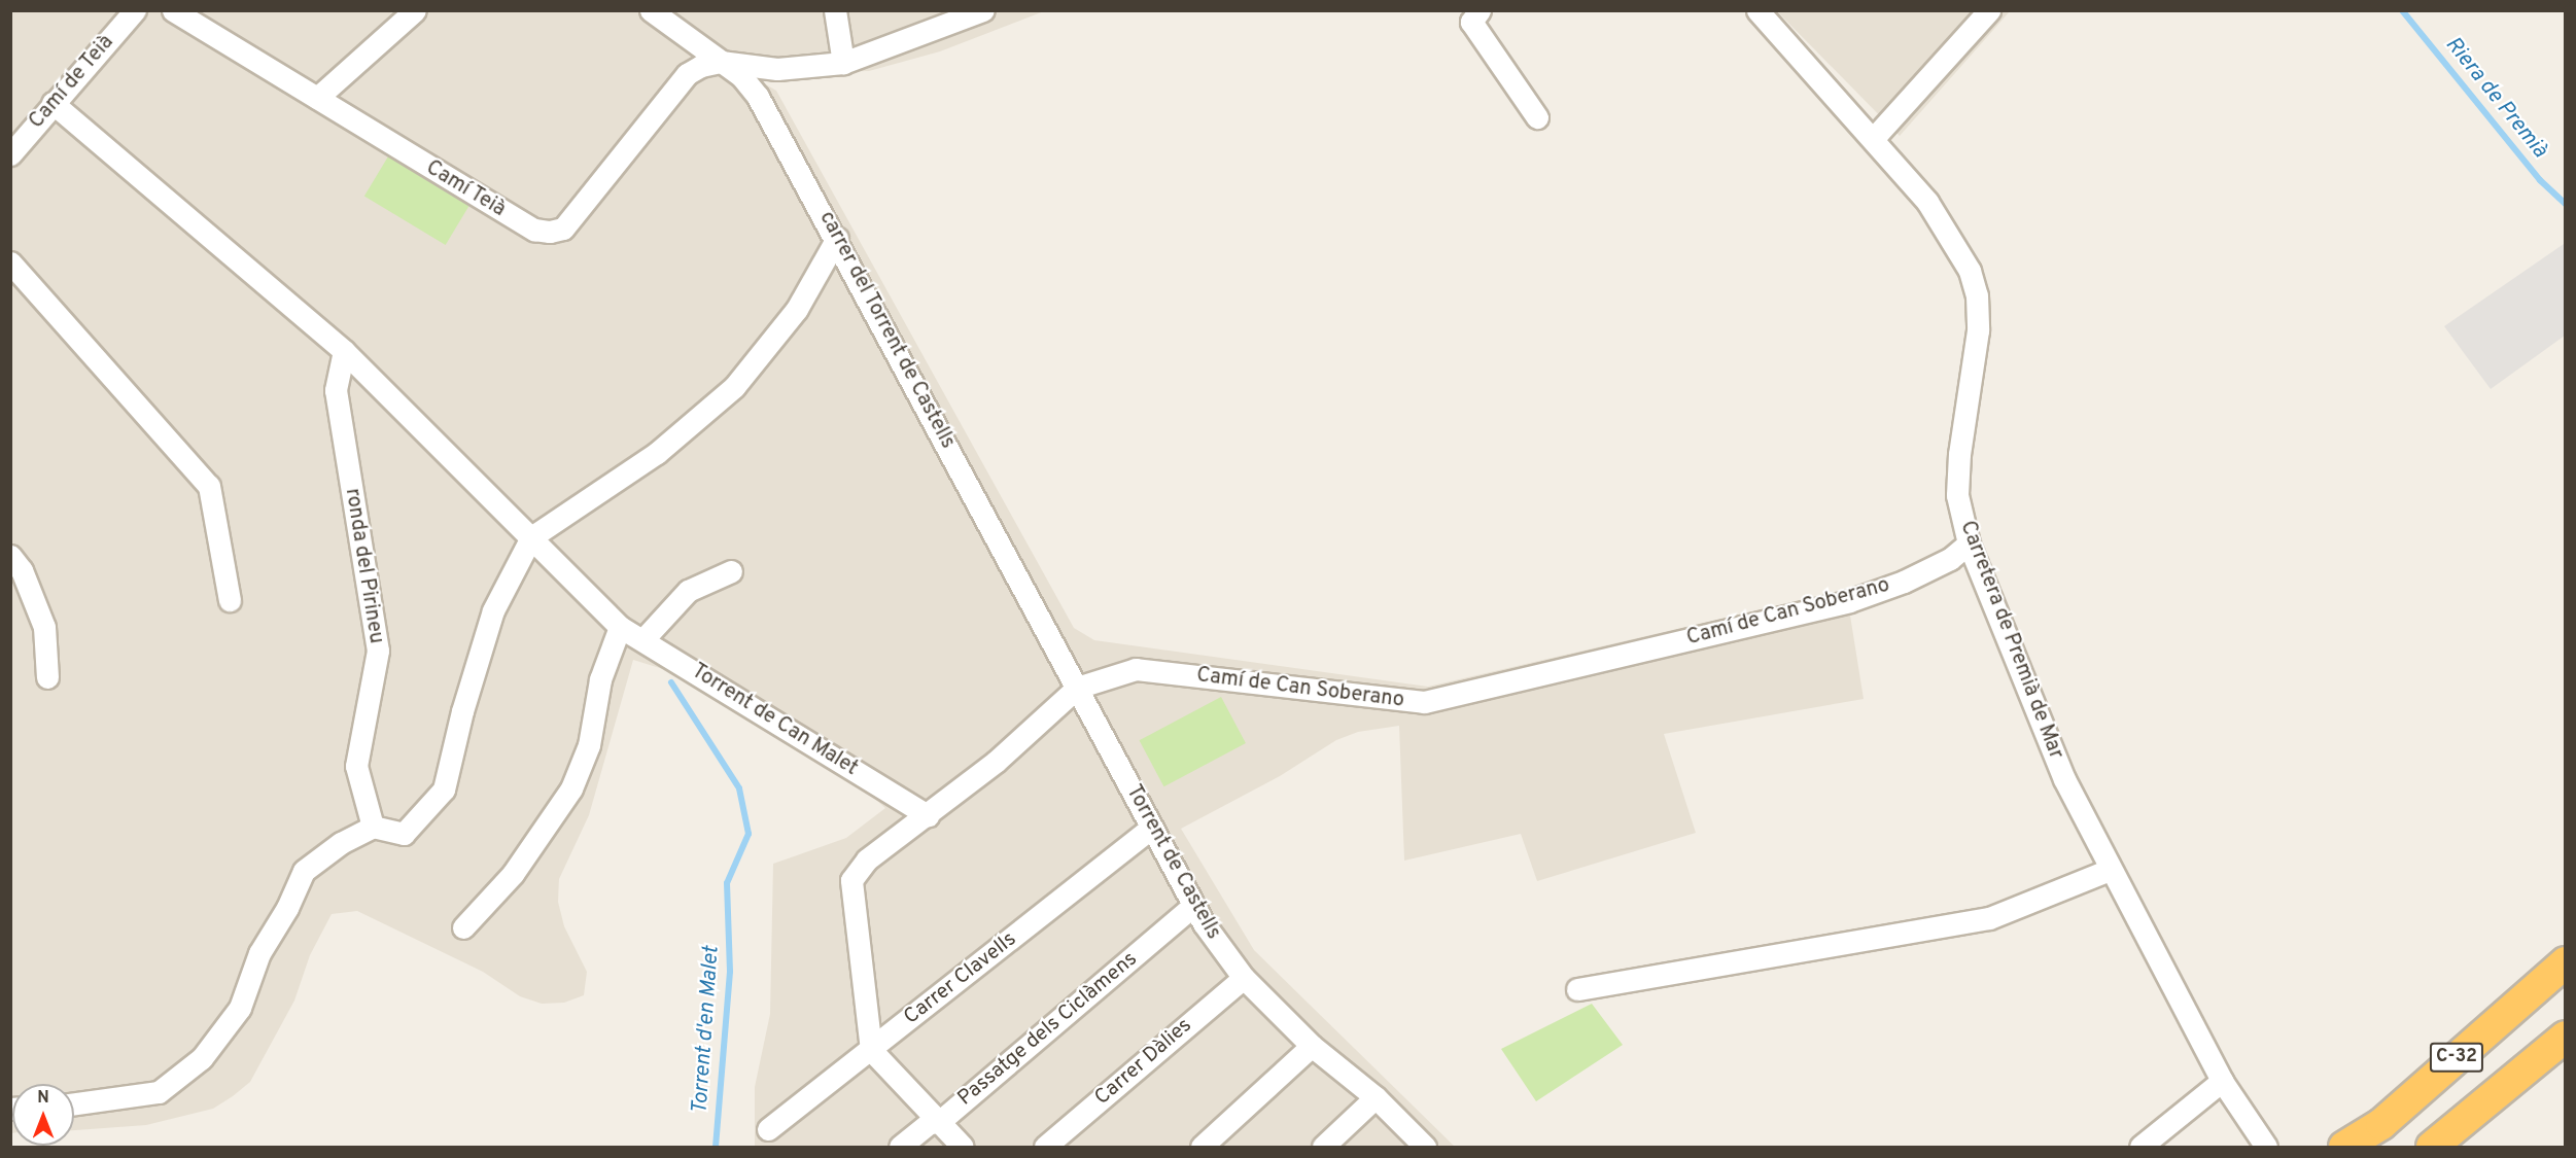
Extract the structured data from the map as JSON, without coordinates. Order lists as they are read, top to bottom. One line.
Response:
{"streets":{"highway":["C-32"],"street":["Camí de Teià","Camí Teià","carrer del Torrent de Castells","ronda del Pirineu","Camí de Can Soberano","Carretera de Premià de Mar","Torrent de Can Malet","Torrent de Castells","Carrer Clavells","Passatge dels Ciclàmens","Carrer Dàlies"]},"crossings":[["Camí Teià","carrer del Torrent de Castells"],["carrer del Torrent de Castells","Camí de Can Soberano"],["carrer del Torrent de Castells","Torrent de Castells"],["Camí de Can Soberano","Carretera de Premià de Mar"],["Camí de Can Soberano","Torrent de Can Malet"],["Camí de Can Soberano","Torrent de Castells"],["Camí de Can Soberano","Carrer Clavells"],["Torrent de Castells","Carrer Clavells"],["Torrent de Castells","Passatge dels Ciclàmens"],["Torrent de Castells","Carrer Dàlies"]],"water":["Riera de Premià","Torrent d'en Malet"],"north":"top"}
